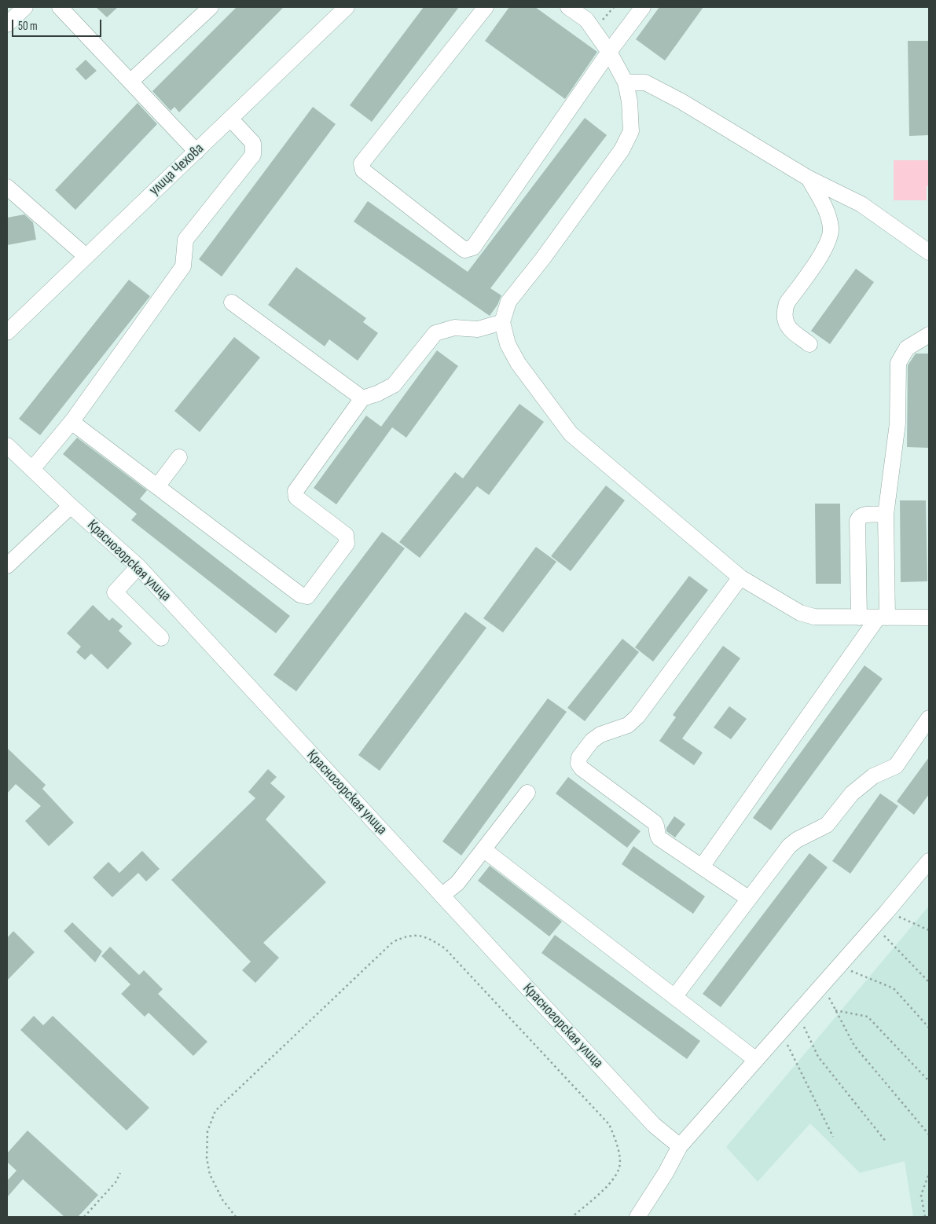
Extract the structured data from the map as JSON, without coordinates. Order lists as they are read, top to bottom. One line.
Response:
{"streets":{"street":["улица Чехова","Красногорская улица"]},"scale_bar":"50 m"}
